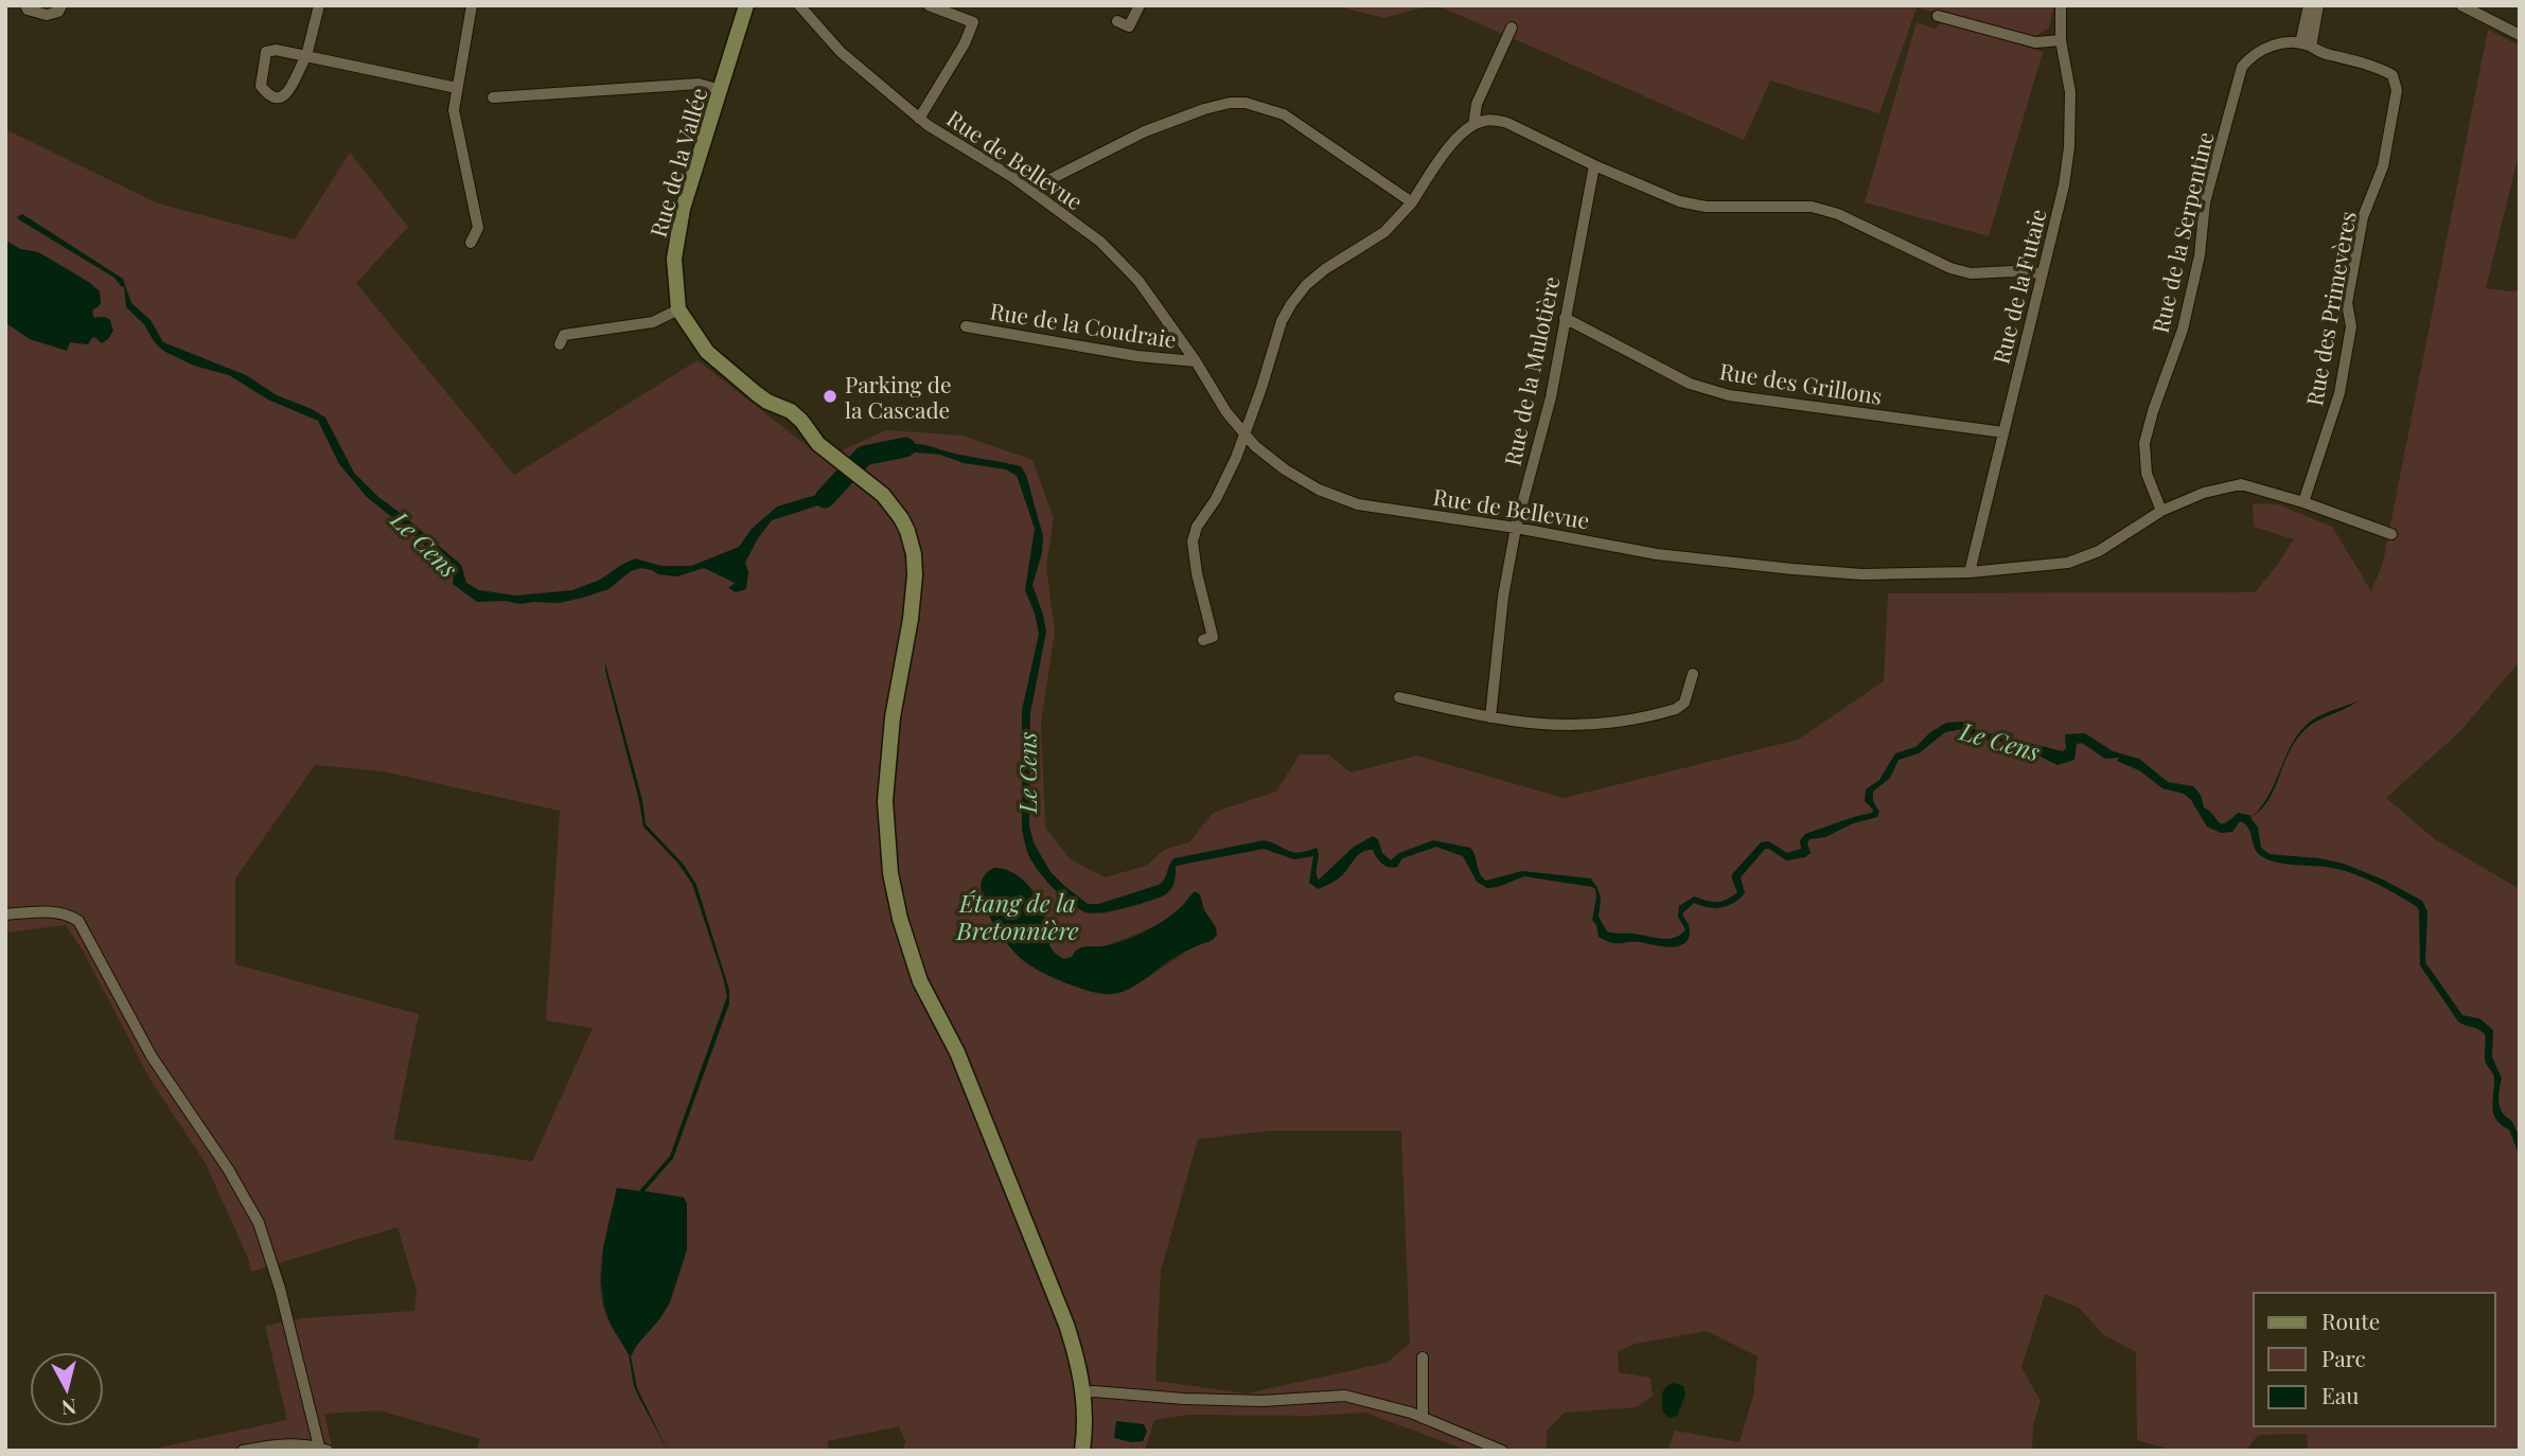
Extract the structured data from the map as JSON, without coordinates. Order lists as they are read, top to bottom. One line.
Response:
{"streets":{"street":["Rue de Bellevue","Rue de la Vallée","Rue de la Serpentine","Rue de la Futaie","Rue des Primevères","Rue de la Coudraie","Rue de la Mulotière","Rue des Grillons"]},"crossings":[["Rue de Bellevue","Rue de la Serpentine"],["Rue de Bellevue","Rue de la Futaie"],["Rue de Bellevue","Rue des Primevères"],["Rue de Bellevue","Rue de la Coudraie"],["Rue de Bellevue","Rue de la Mulotière"],["Rue de la Serpentine","Rue des Primevères"],["Rue de la Futaie","Rue des Grillons"],["Rue de la Mulotière","Rue des Grillons"]],"water":["Le Cens","Étang de la Bretonnière"],"places":["Parking de la Cascade"],"legend":["Route","Parc","Eau"],"north":"bottom"}
